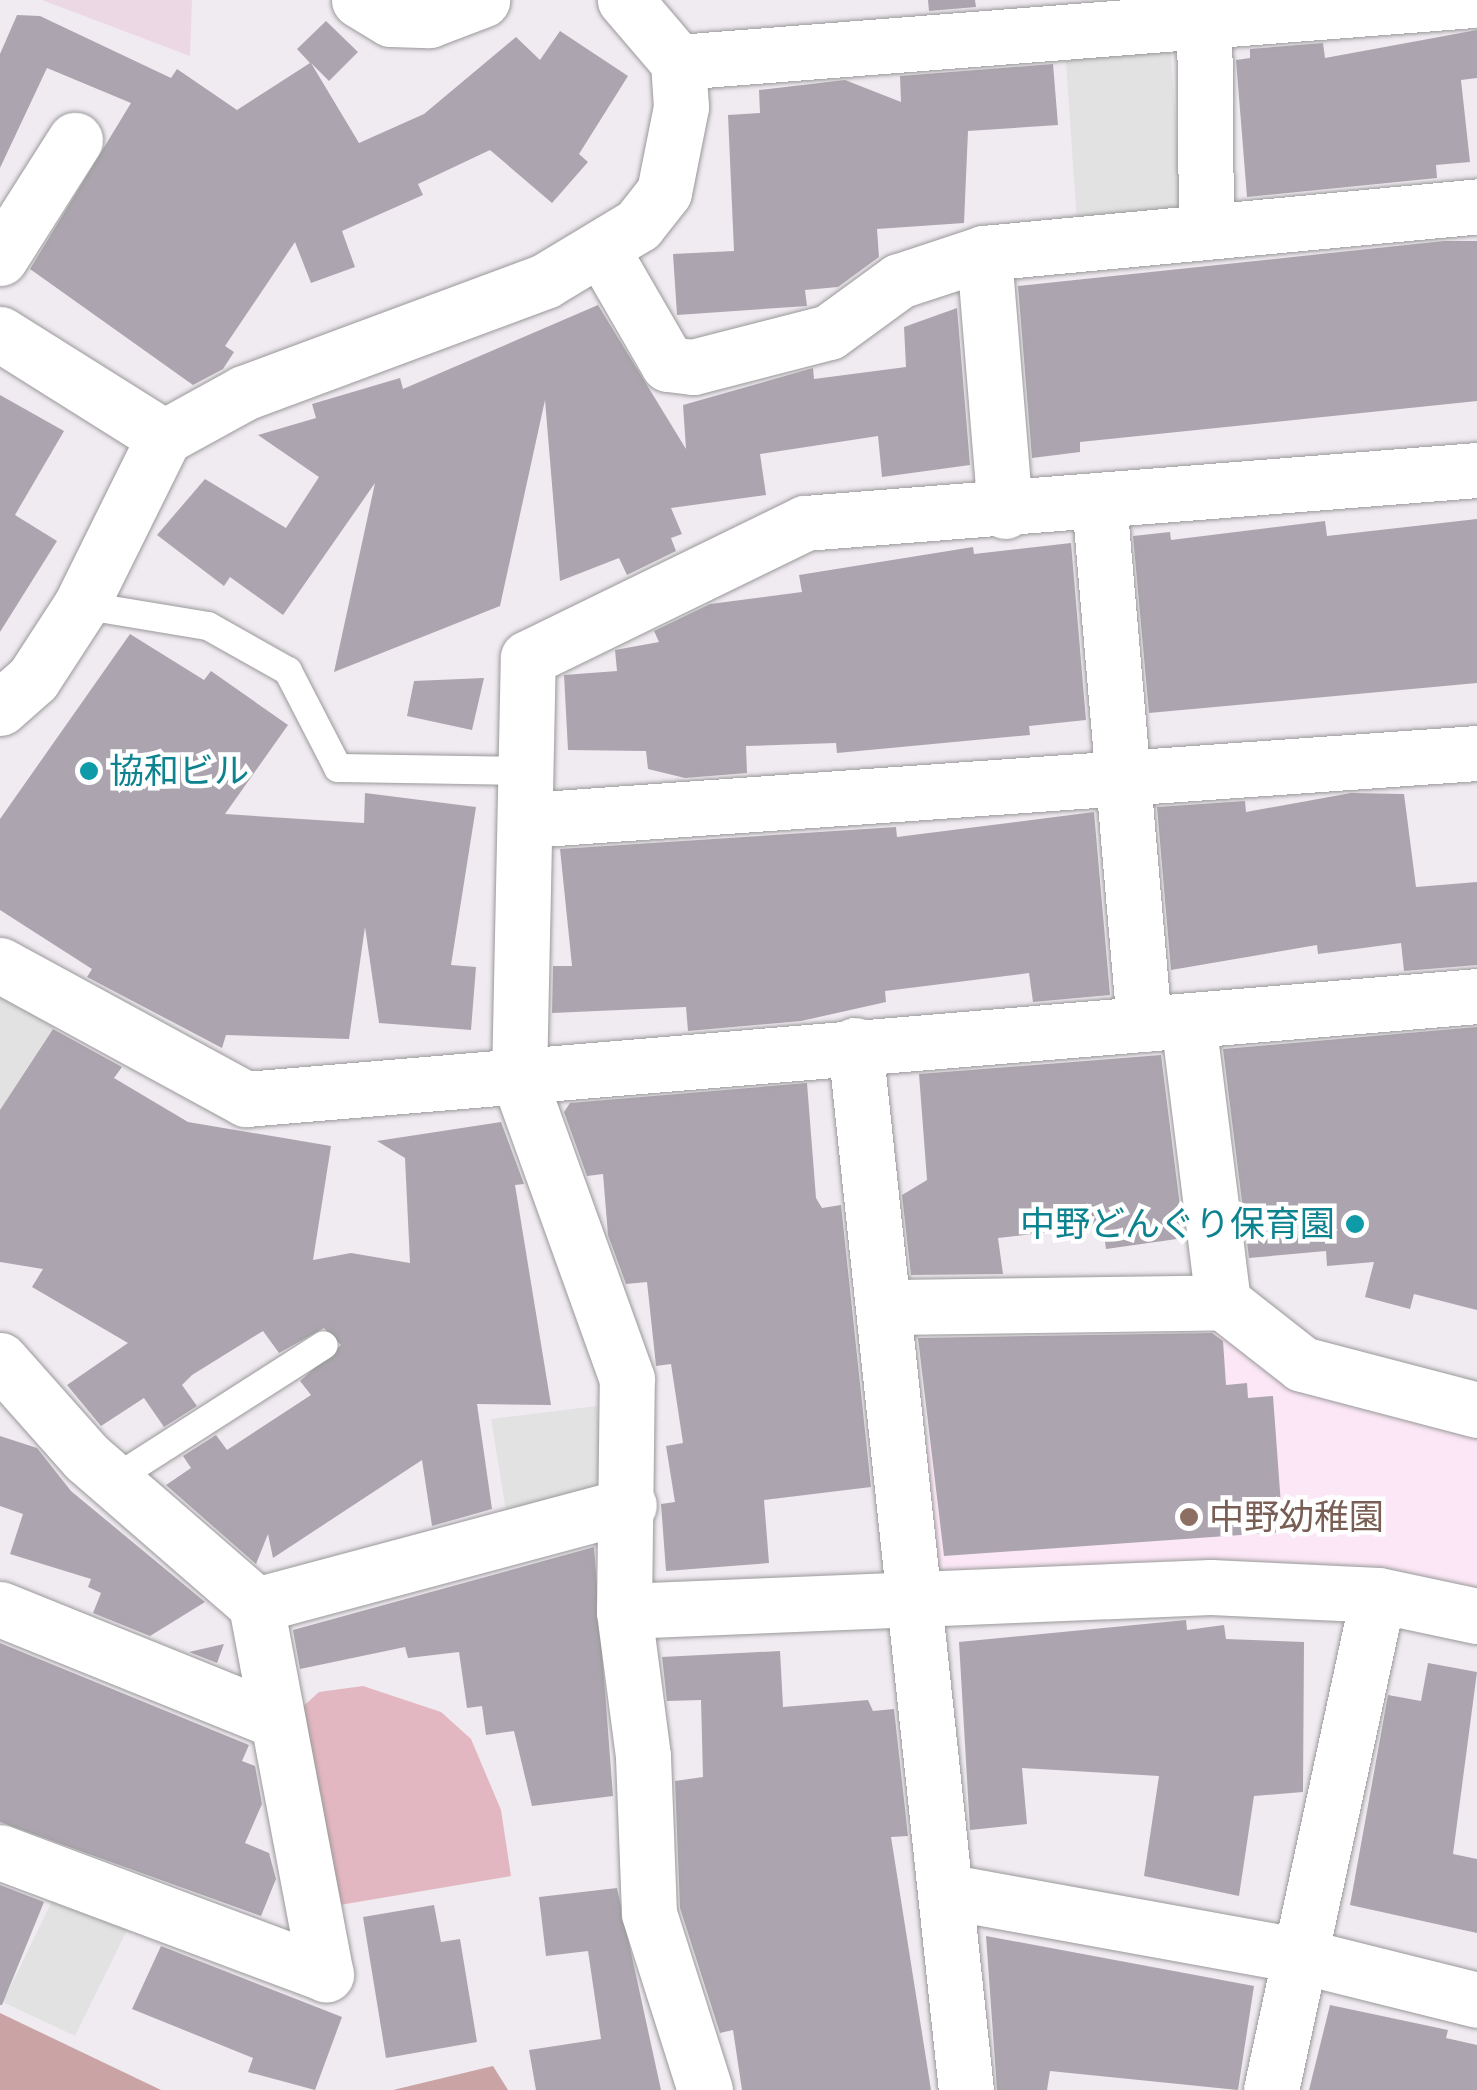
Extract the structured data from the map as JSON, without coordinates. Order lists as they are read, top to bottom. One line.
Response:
{"places":["協和ビル","中野どんぐり保育園","中野幼稚園"]}
